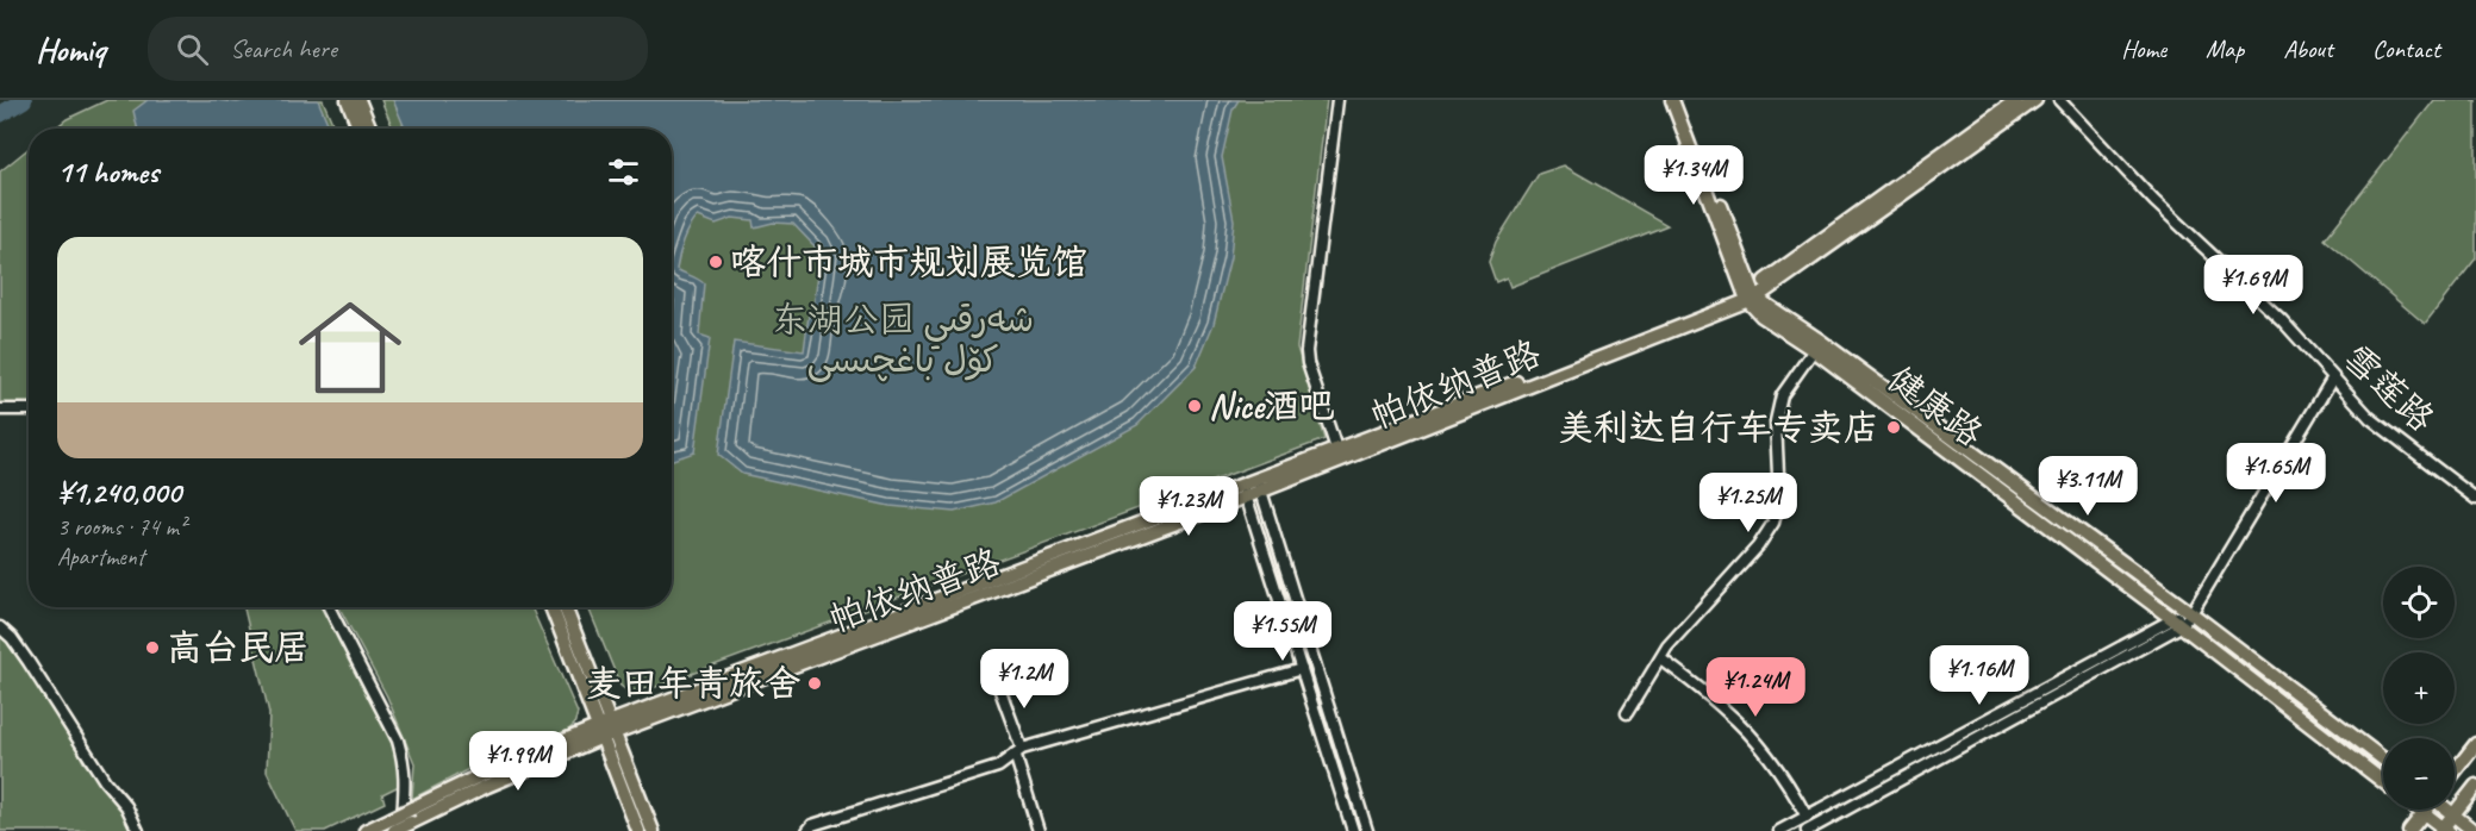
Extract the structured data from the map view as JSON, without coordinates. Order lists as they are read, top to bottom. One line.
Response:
{"streets":{"main road":["帕依纳普路","健康路"],"street":["雪莲路"]},"crossings":[["帕依纳普路","健康路"]],"parks":["东湖公园 شەرقىي كۆل باغچىسى"],"places":["喀什市城市规划展览馆","Nice酒吧","美利达自行车专卖店","高台民居","麦田年青旅舍"],"page":{"header":"Homiq","search":"Search here","nav":["Home","Map","About","Contact"],"heading":"11 homes","price":["¥1.34M","¥1.69M","¥1.65M","¥3.11M","¥1.25M","¥1.23M","¥1.55M","¥1.16M","¥1.2M","¥1.24M","¥1.99M"],"list":[{"name":"¥1,240,000","note":"3 rooms · 74 m² · Apartment"}],"map_buttons":["+","−"]}}
